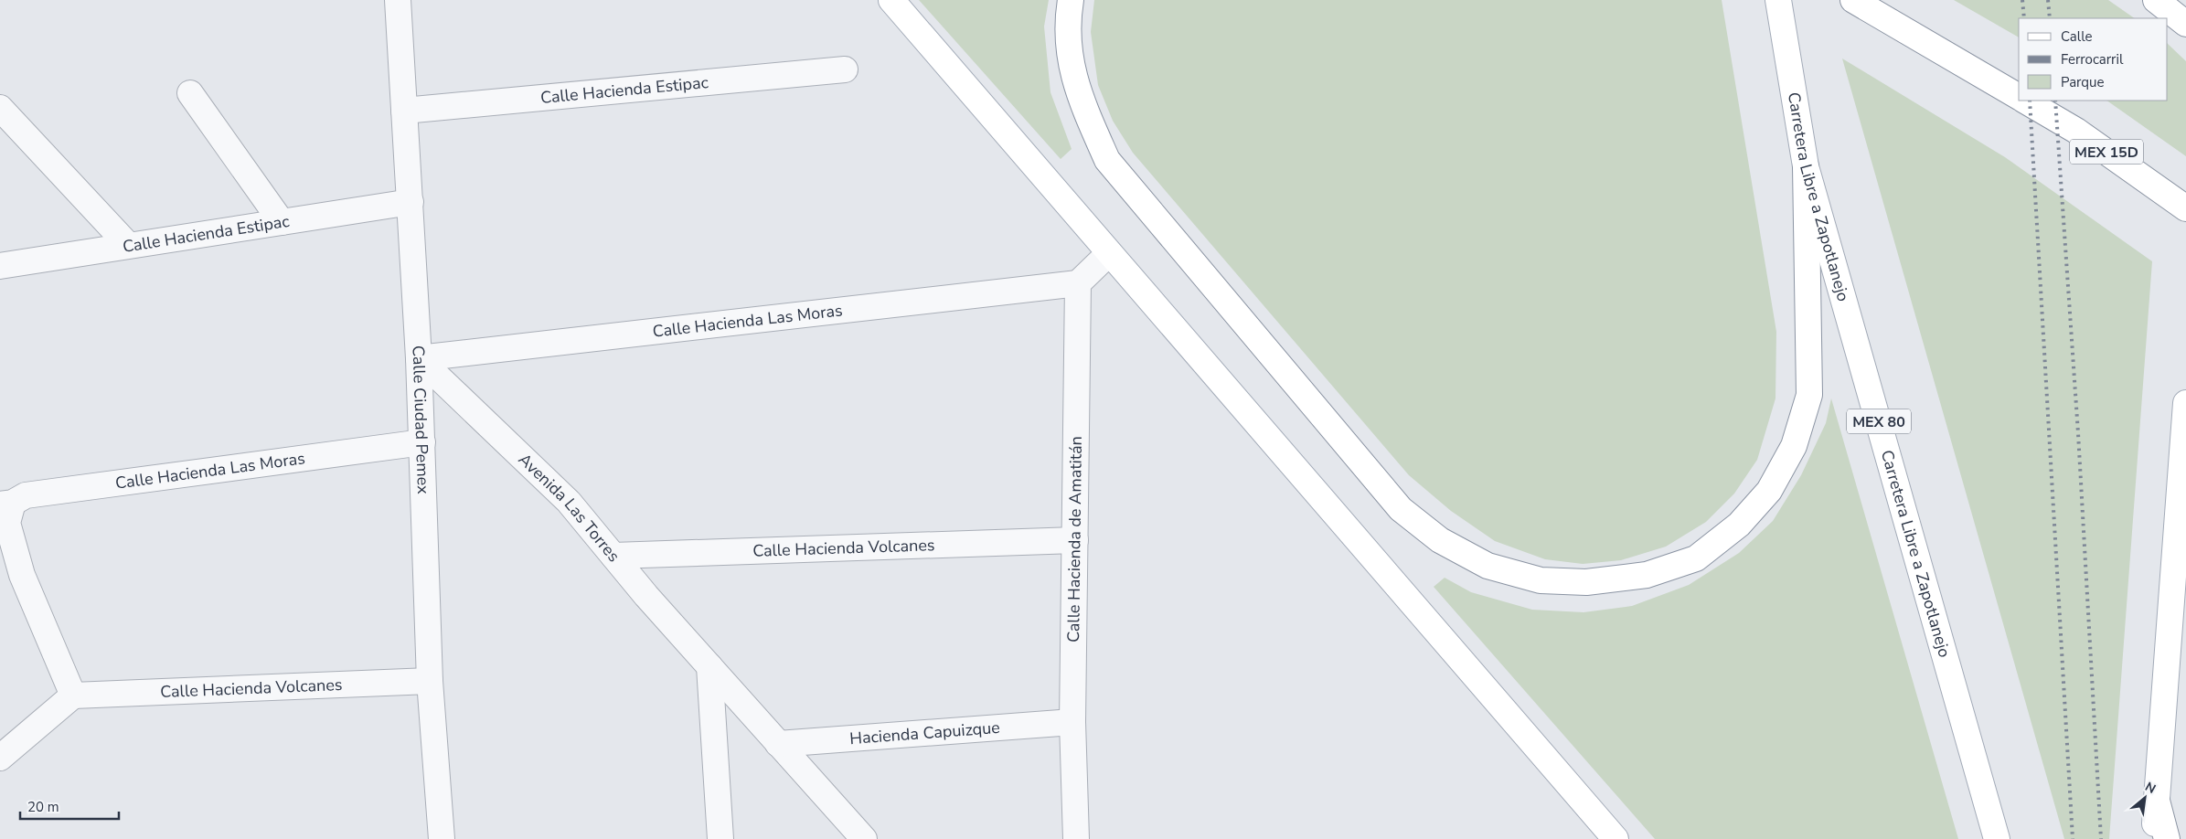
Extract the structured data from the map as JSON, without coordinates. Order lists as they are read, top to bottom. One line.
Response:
{"streets":{"main road":["MEX 15D","Carretera Libre a Zapotlanejo","MEX 80"],"street":["Calle Hacienda Estipac","Calle Hacienda Las Moras","Calle Ciudad Pemex","Avenida Las Torres","Calle Hacienda de Amatitán","Calle Hacienda Volcanes","Hacienda Capuizque"]},"crossings":[["Calle Hacienda Estipac","Calle Ciudad Pemex"],["Calle Hacienda Las Moras","Calle Ciudad Pemex"],["Calle Hacienda Las Moras","Avenida Las Torres"],["Calle Hacienda Las Moras","Calle Hacienda de Amatitán"],["Calle Ciudad Pemex","Avenida Las Torres"],["Calle Ciudad Pemex","Calle Hacienda Volcanes"],["Avenida Las Torres","Calle Hacienda Volcanes"],["Avenida Las Torres","Hacienda Capuizque"],["Calle Hacienda de Amatitán","Calle Hacienda Volcanes"],["Calle Hacienda de Amatitán","Hacienda Capuizque"]],"legend":["Calle","Ferrocarril","Parque"],"scale_bar":"20 m","north":"top right"}
